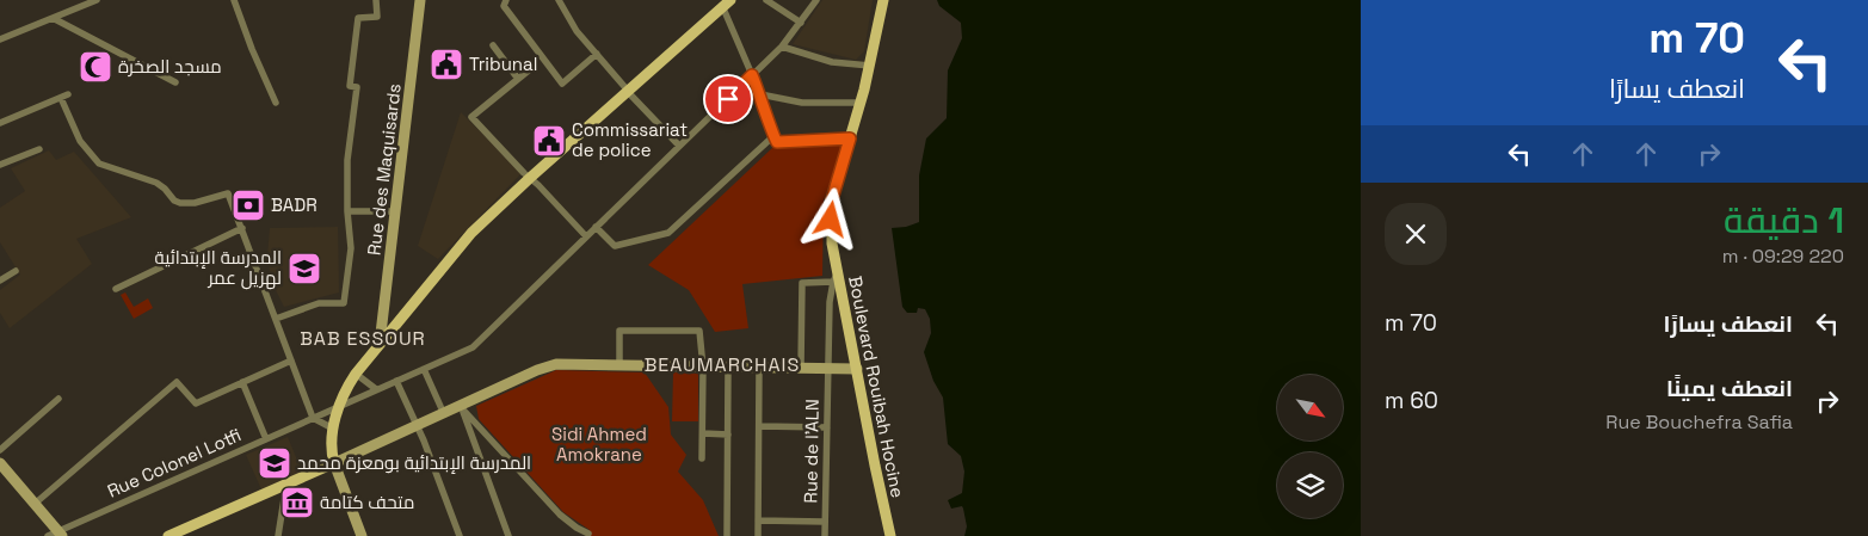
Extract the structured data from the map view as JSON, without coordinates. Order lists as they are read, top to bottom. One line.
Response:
{"streets":{"main road":["Rue des Maquisards","Boulevard Rouibah Hocine"],"street":["Rue de l'ALN","Rue Colonel Lotfi"]},"crossings":[["Boulevard Rouibah Hocine","Rue de l'ALN"]],"districts":["BAB ESSOUR","BEAUMARCHAIS"],"parks":["Sidi Ahmed Amokrane"],"places":{"public building":["Tribunal","Commissariat de police"],"mosque":["مسجد الصخرة"],"bank":["BADR"],"school or university":["المدرسة الإبتدائية لهزيل عمر","المدرسة الإبتدائية بومعزة محمد"],"museum":["متحف كتامة"]},"north":"bottom right","page":{"turn":["70 m","انعطف يسارًا"],"heading":["1 دقيقة","220 m · 09:29"],"list":[{"name":"انعطف يسارًا","value":"70 m"},{"name":"انعطف يمينًا","note":"Rue Bouchefra Safia","value":"60 m"}]}}
